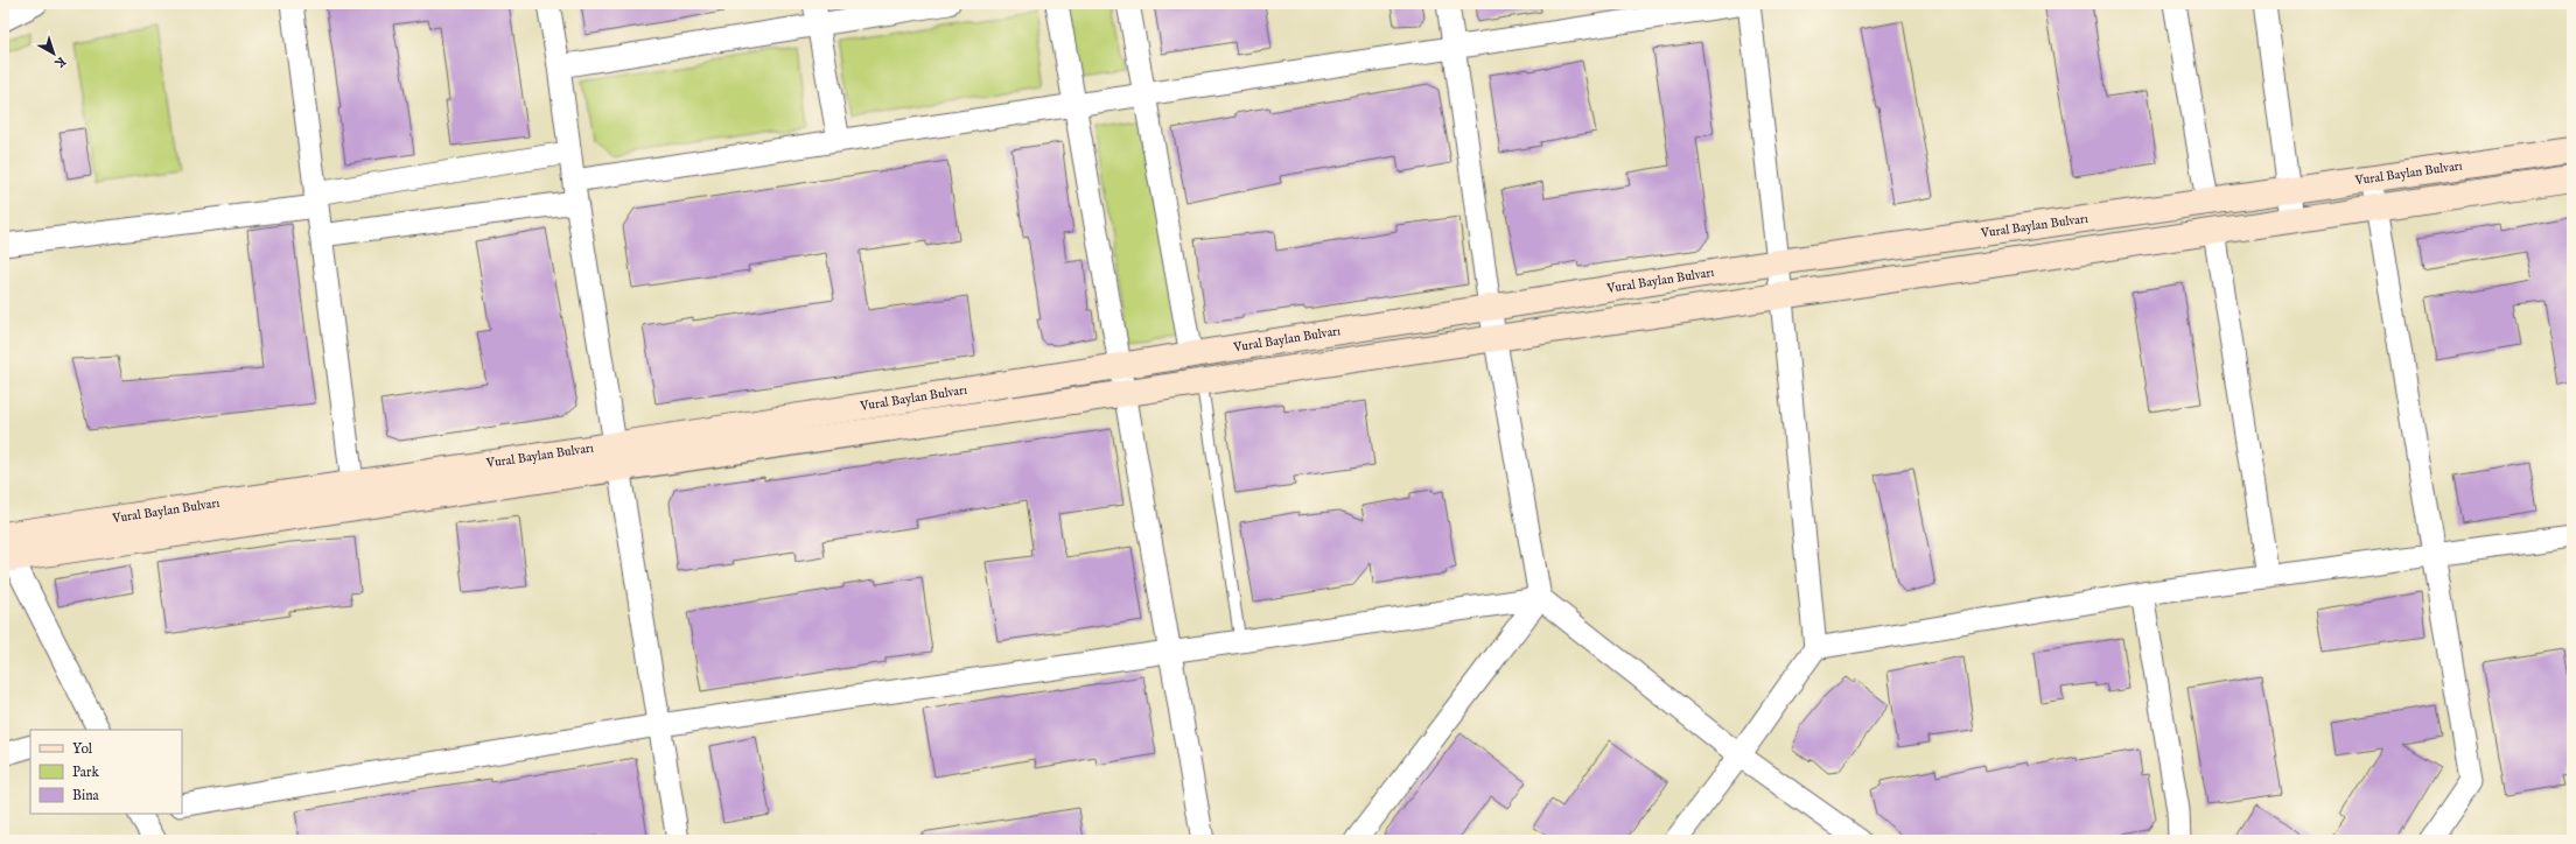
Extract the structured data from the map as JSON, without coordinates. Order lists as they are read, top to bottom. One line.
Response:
{"streets":{"main road":["Vural Baylan Bulvarı"]},"legend":["Yol","Park","Bina"],"north":"bottom right"}
